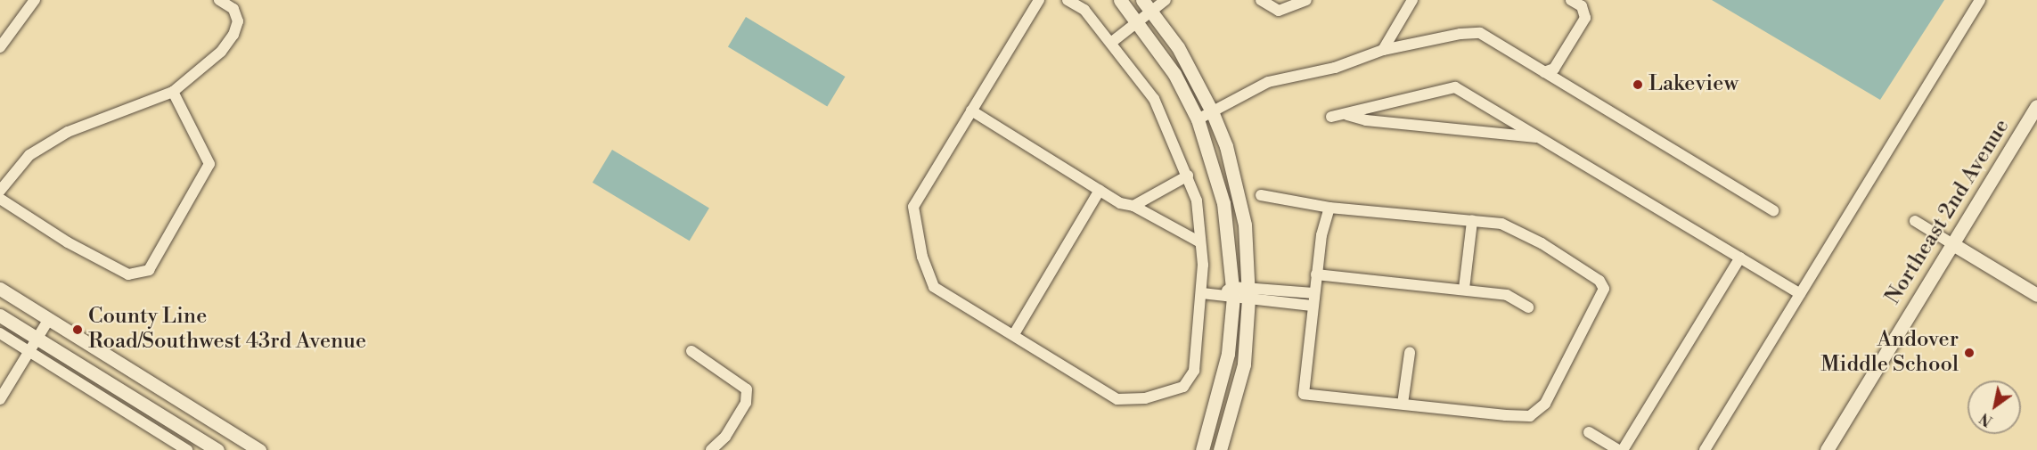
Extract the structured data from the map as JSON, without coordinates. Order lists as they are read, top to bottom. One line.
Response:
{"streets":{"street":["Northeast 2nd Avenue"]},"places":["Lakeview","County Line Road/Southwest 43rd Avenue","Andover Middle School"],"north":"bottom left"}
